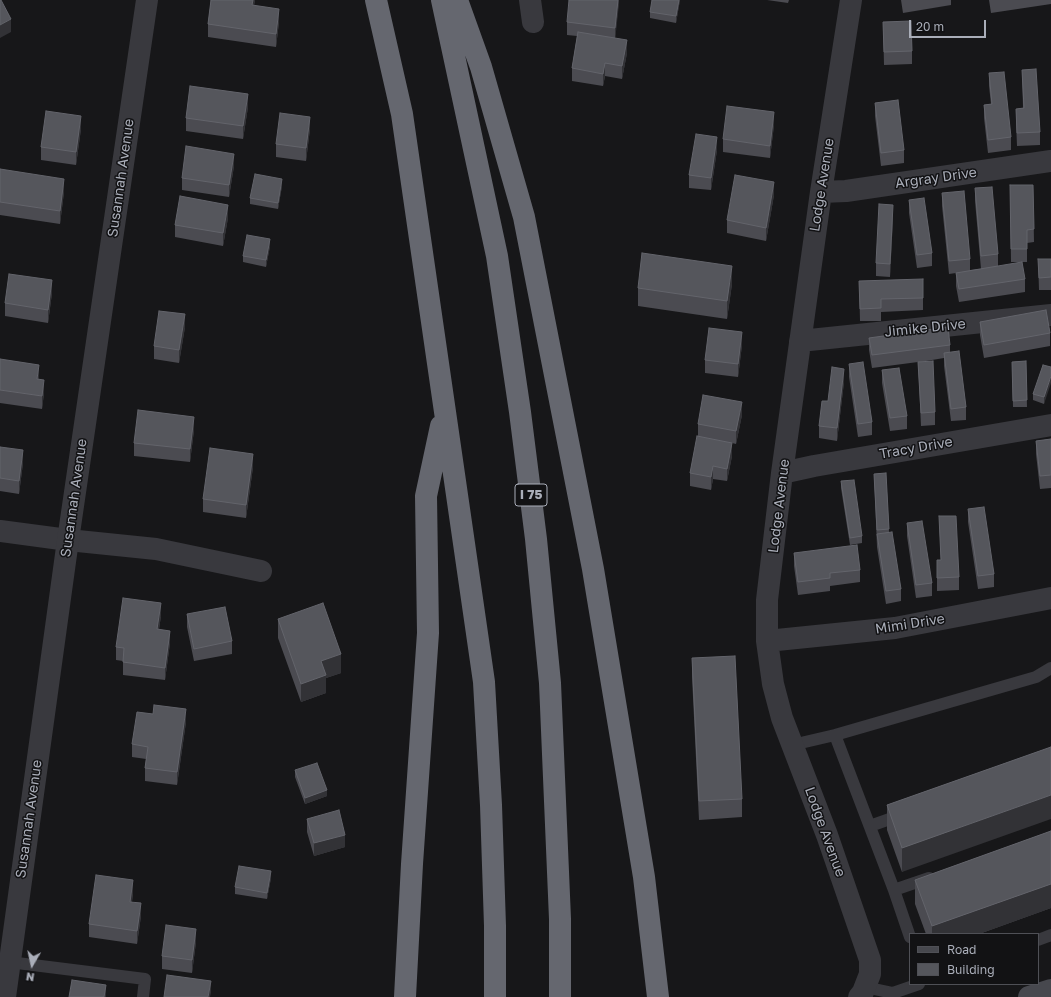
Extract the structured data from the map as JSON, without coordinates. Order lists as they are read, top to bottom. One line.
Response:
{"streets":{"highway":["I 75"],"street":["Susannah Avenue","Argray Drive","Lodge Avenue","Jimike Drive","Tracy Drive","Mimi Drive"]},"crossings":[["Argray Drive","Lodge Avenue"],["Lodge Avenue","Jimike Drive"],["Lodge Avenue","Tracy Drive"],["Lodge Avenue","Mimi Drive"]],"legend":["Road","Building"],"scale_bar":"20 m","north":"bottom"}
